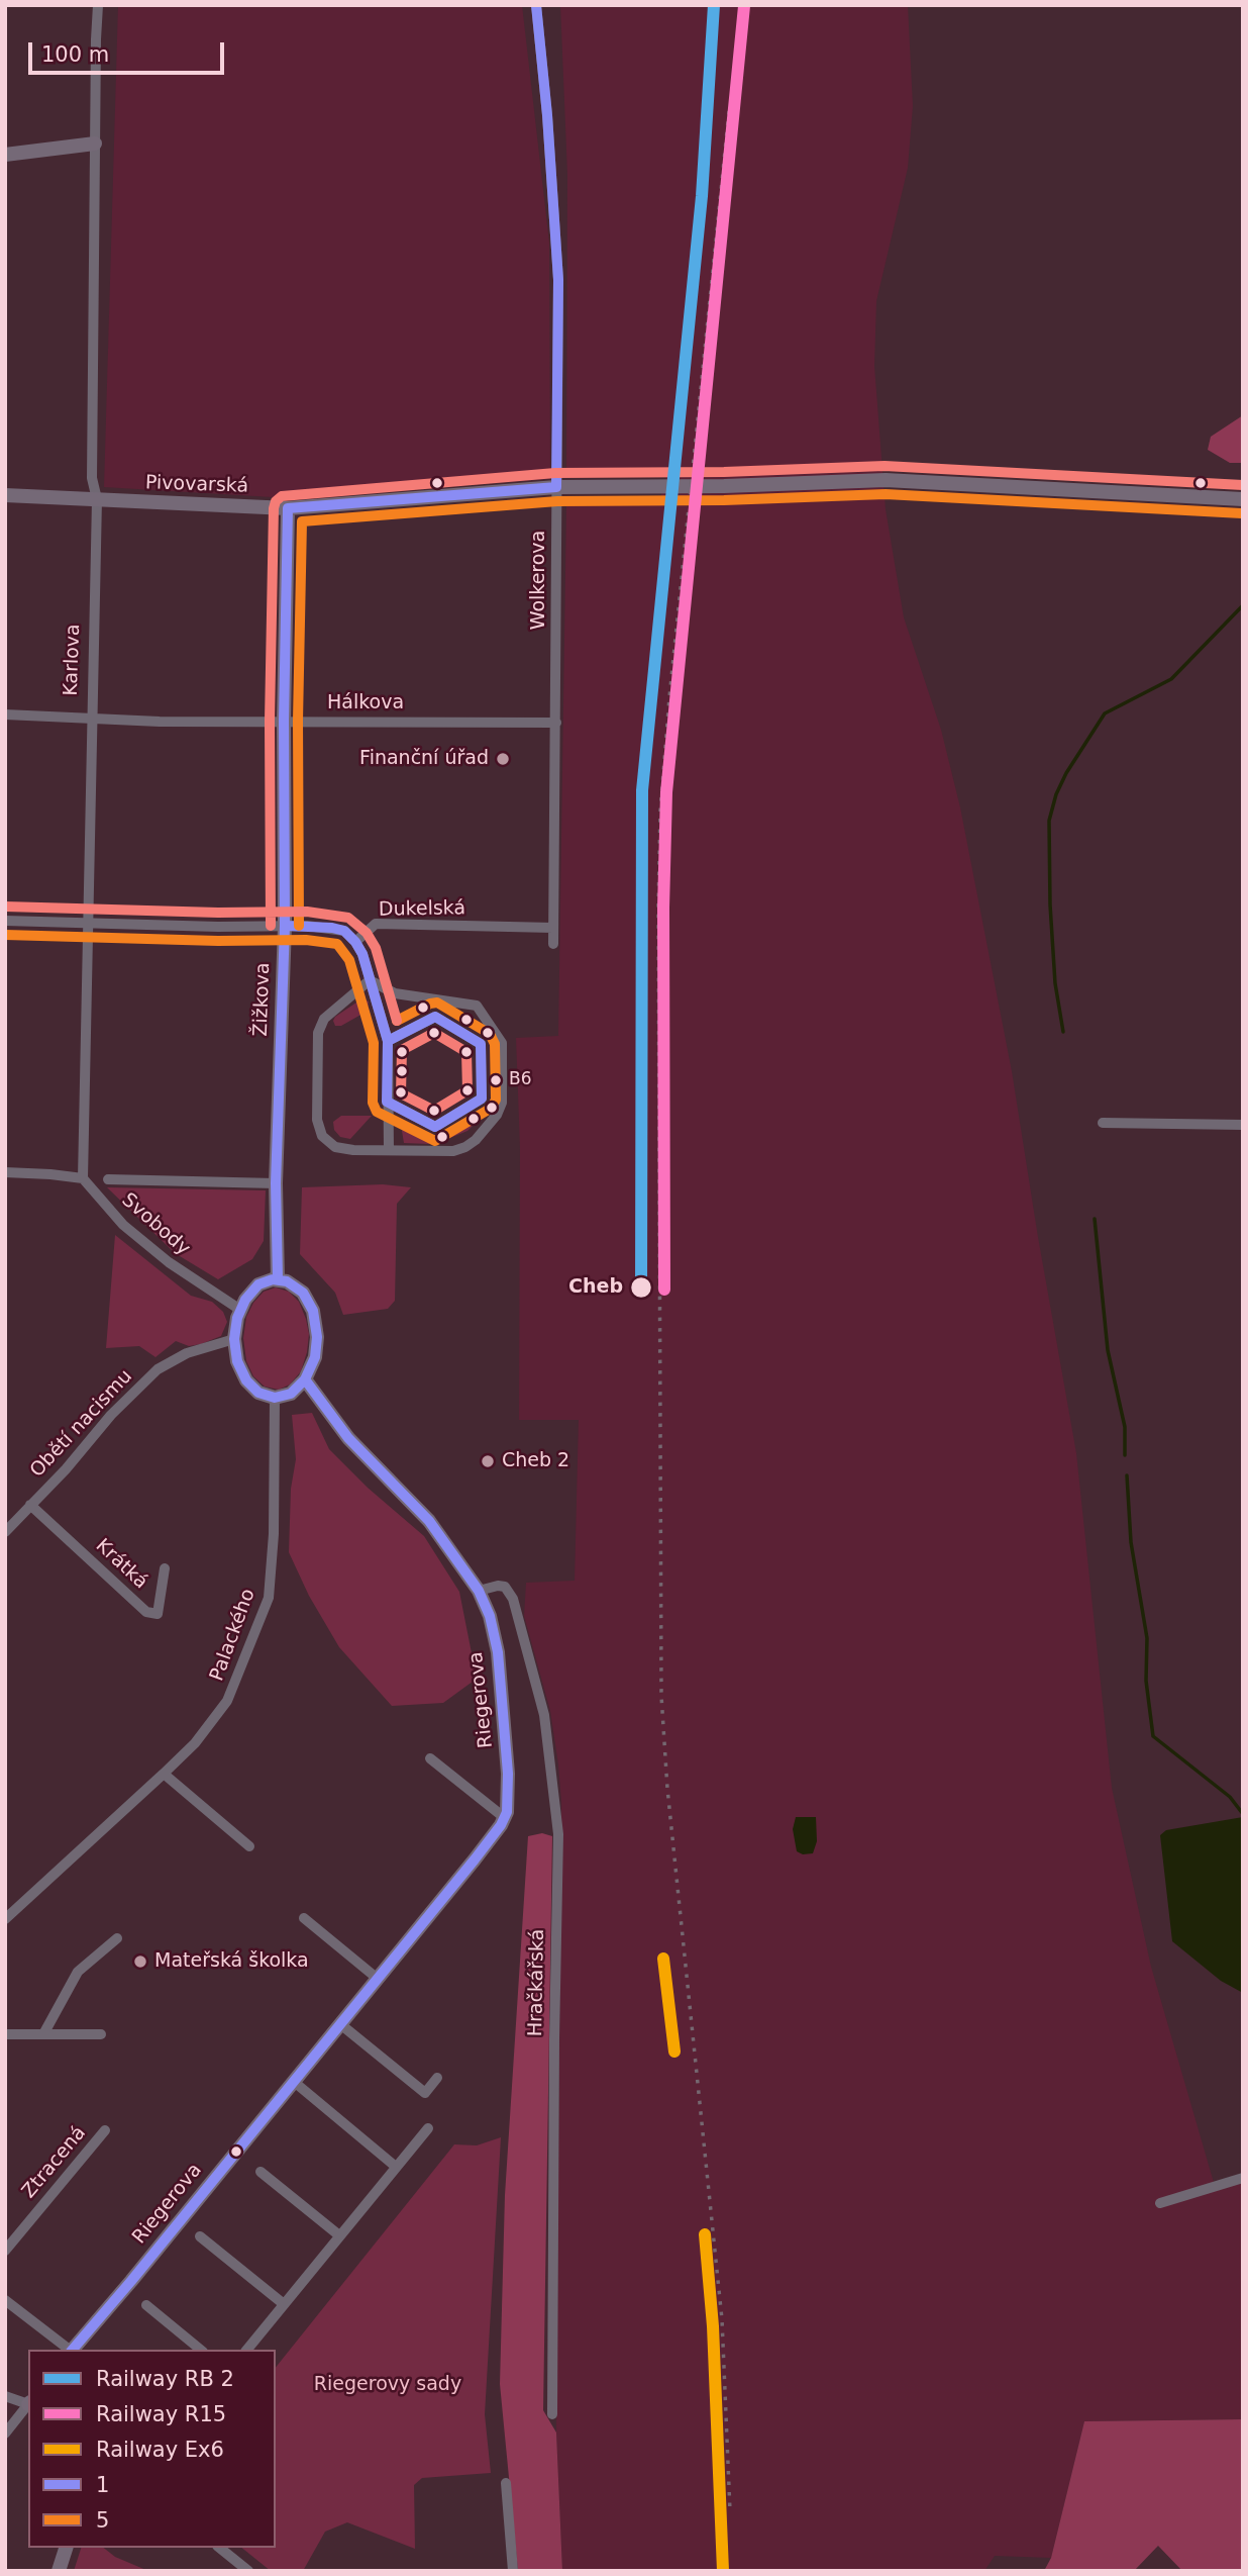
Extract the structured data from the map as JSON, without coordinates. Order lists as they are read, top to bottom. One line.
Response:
{"streets":{"street":["Pivovarská","Wolkerova","Karlova","Hálkova","Dukelská","Žižkova","Svobody","Obětí nacismu","Krátká","Palackého","Riegerova","Hračkářská","Ztracená"]},"crossings":[["Pivovarská","Wolkerova"],["Pivovarská","Karlova"],["Pivovarská","Žižkova"],["Wolkerova","Hálkova"],["Wolkerova","Dukelská"],["Karlova","Hálkova"],["Karlova","Svobody"],["Hálkova","Žižkova"],["Žižkova","Svobody"],["Žižkova","Obětí nacismu"],["Žižkova","Palackého"],["Žižkova","Riegerova"],["Svobody","Obětí nacismu"],["Svobody","Palackého"],["Svobody","Riegerova"],["Obětí nacismu","Krátká"],["Obětí nacismu","Palackého"],["Obětí nacismu","Riegerova"],["Palackého","Riegerova"],["Riegerova","Hračkářská"]],"parks":["Riegerovy sady"],"places":["Finanční úřad","B6","Cheb","Cheb 2","Mateřská školka"],"lines":["transit line 1","rail line R15","transit line 2","transit line 5","rail line Ex6"],"legend":["Railway RB 2","Railway R15","Railway Ex6","1","5"],"scale_bar":"100 m"}
